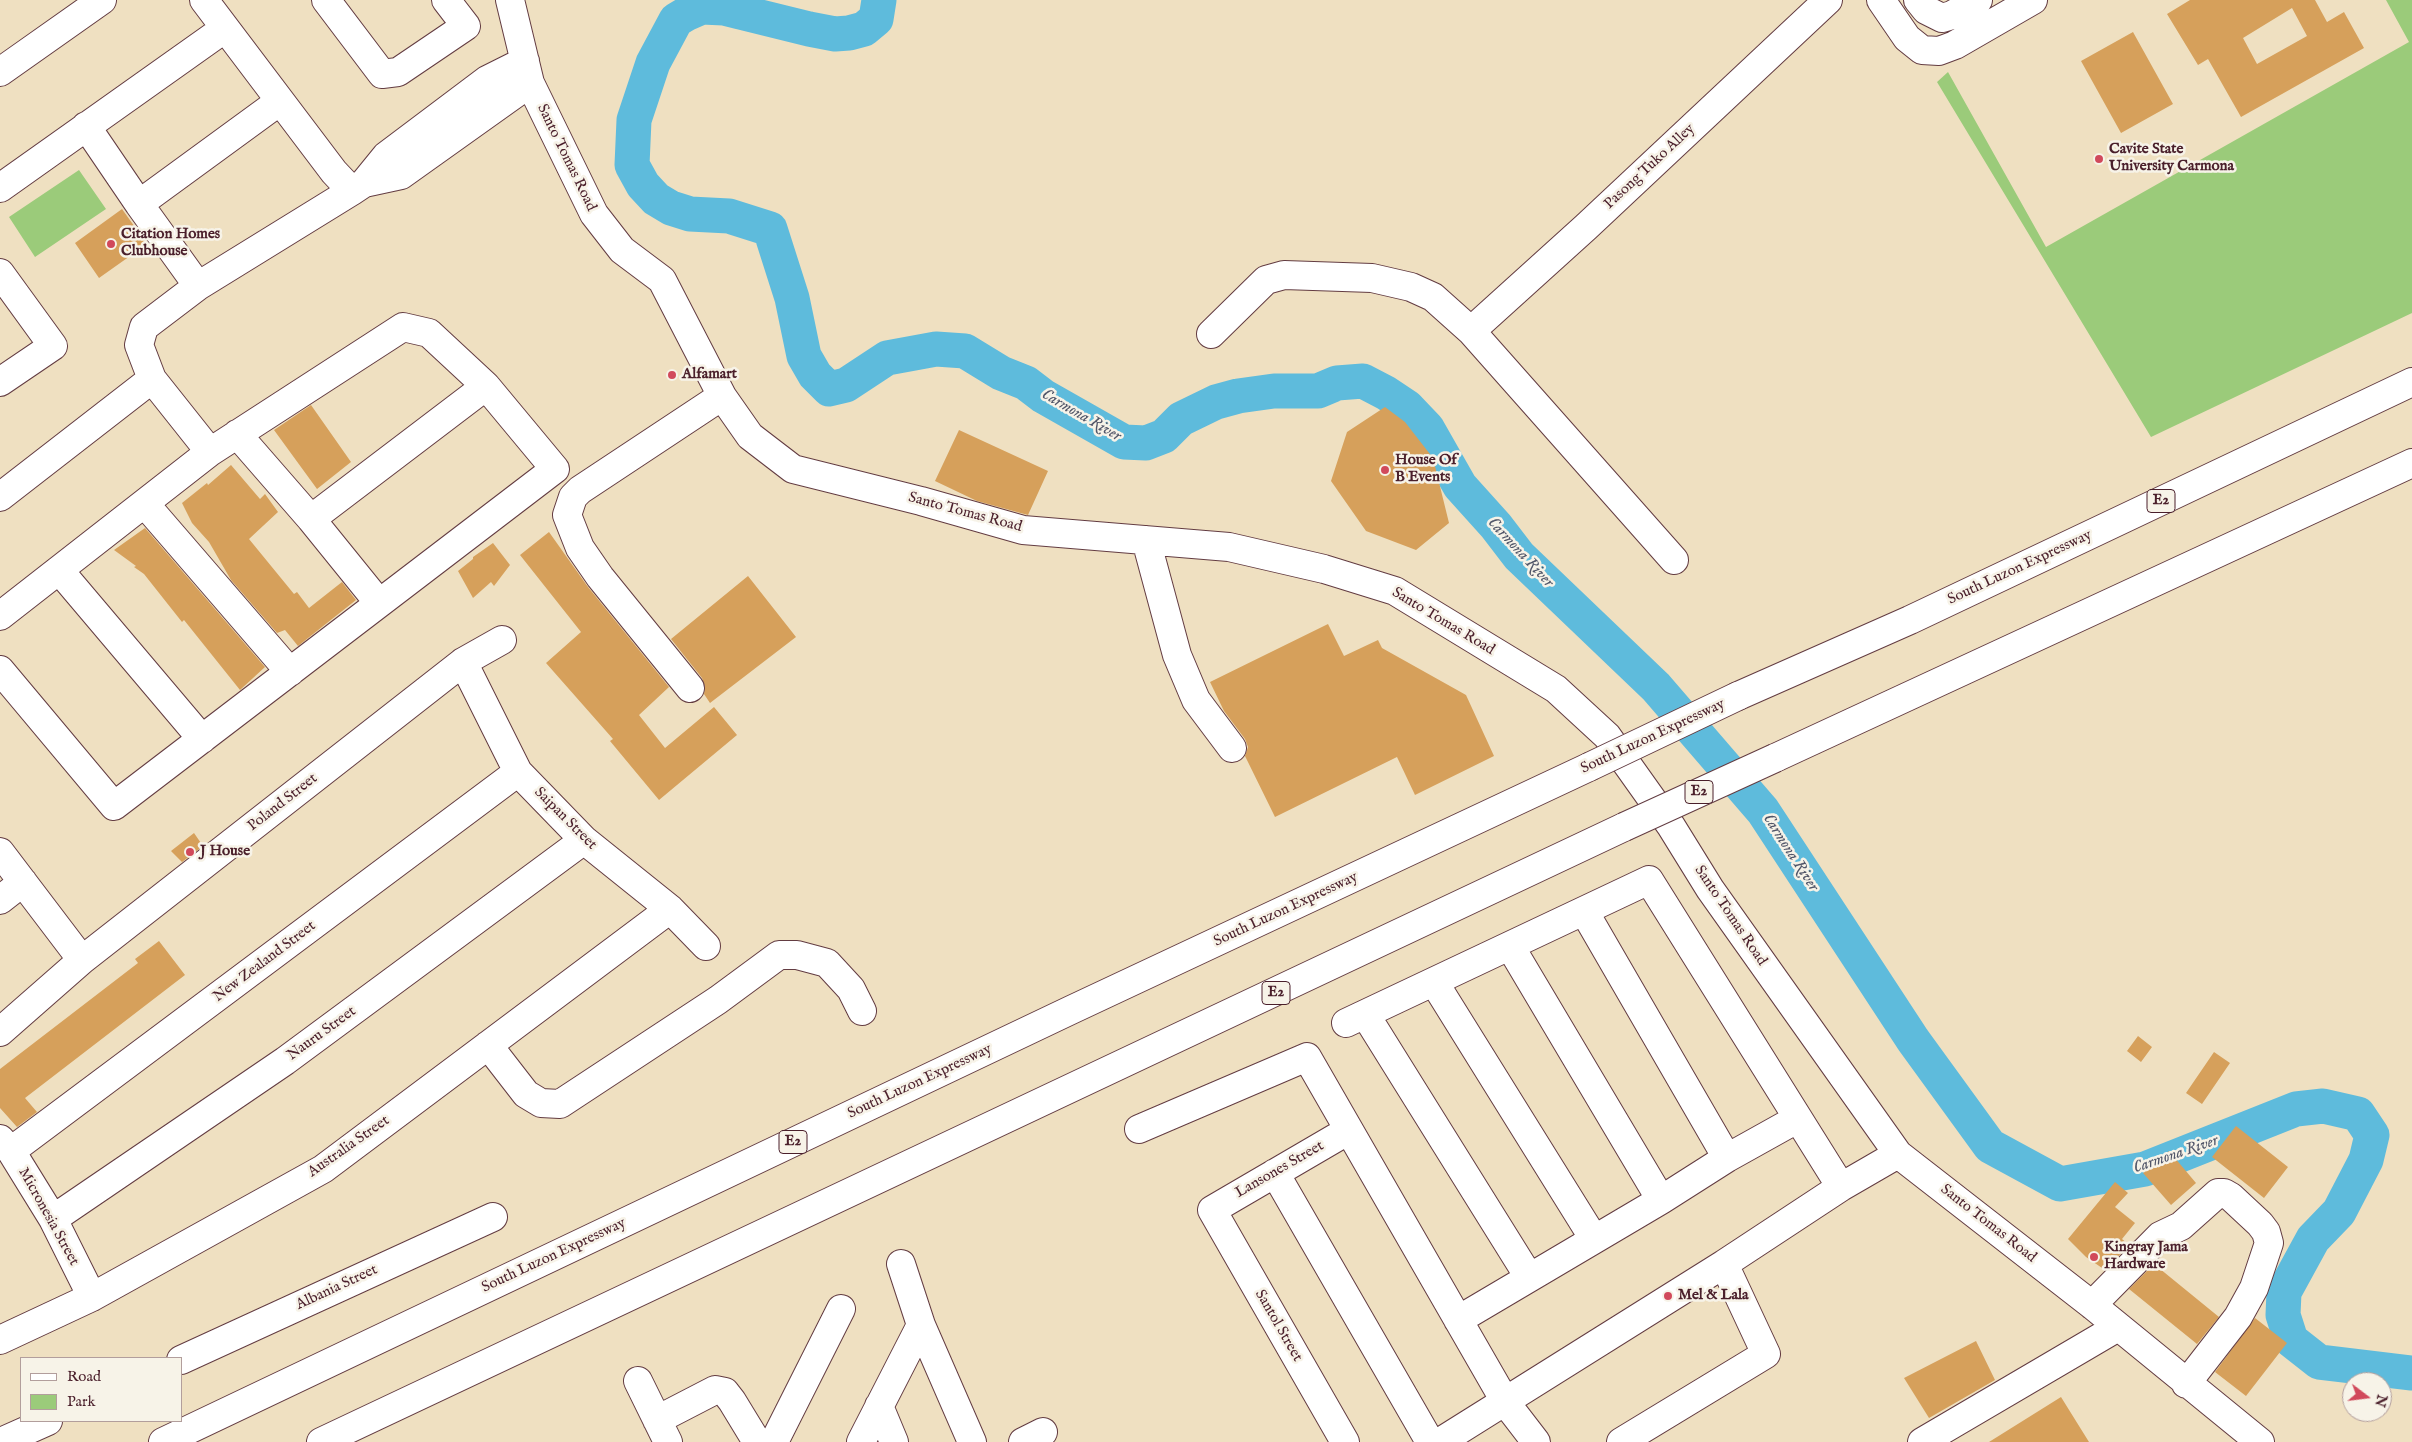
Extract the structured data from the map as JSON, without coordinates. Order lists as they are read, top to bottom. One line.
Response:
{"streets":{"main road":["Santo Tomas Road","Pasong Tuko Alley","E2","South Luzon Expressway","Poland Street","Saipan Street","New Zealand Street","Nauru Street","Australia Street","Lansones Street","Micronesia Street","Albania Street","Santol Street"]},"crossings":[["Poland Street","Saipan Street"],["Saipan Street","New Zealand Street"],["Saipan Street","Nauru Street"],["Saipan Street","Australia Street"],["New Zealand Street","Micronesia Street"],["Nauru Street","Micronesia Street"],["Australia Street","Micronesia Street"],["Lansones Street","Santol Street"]],"water":["Carmona River"],"places":["Cavite State University Carmona","Citation Homes Clubhouse","Alfamart","House Of B Events","J House","Kingray Jama Hardware","Mel & Lala"],"legend":["Road","Park"],"north":"right"}
